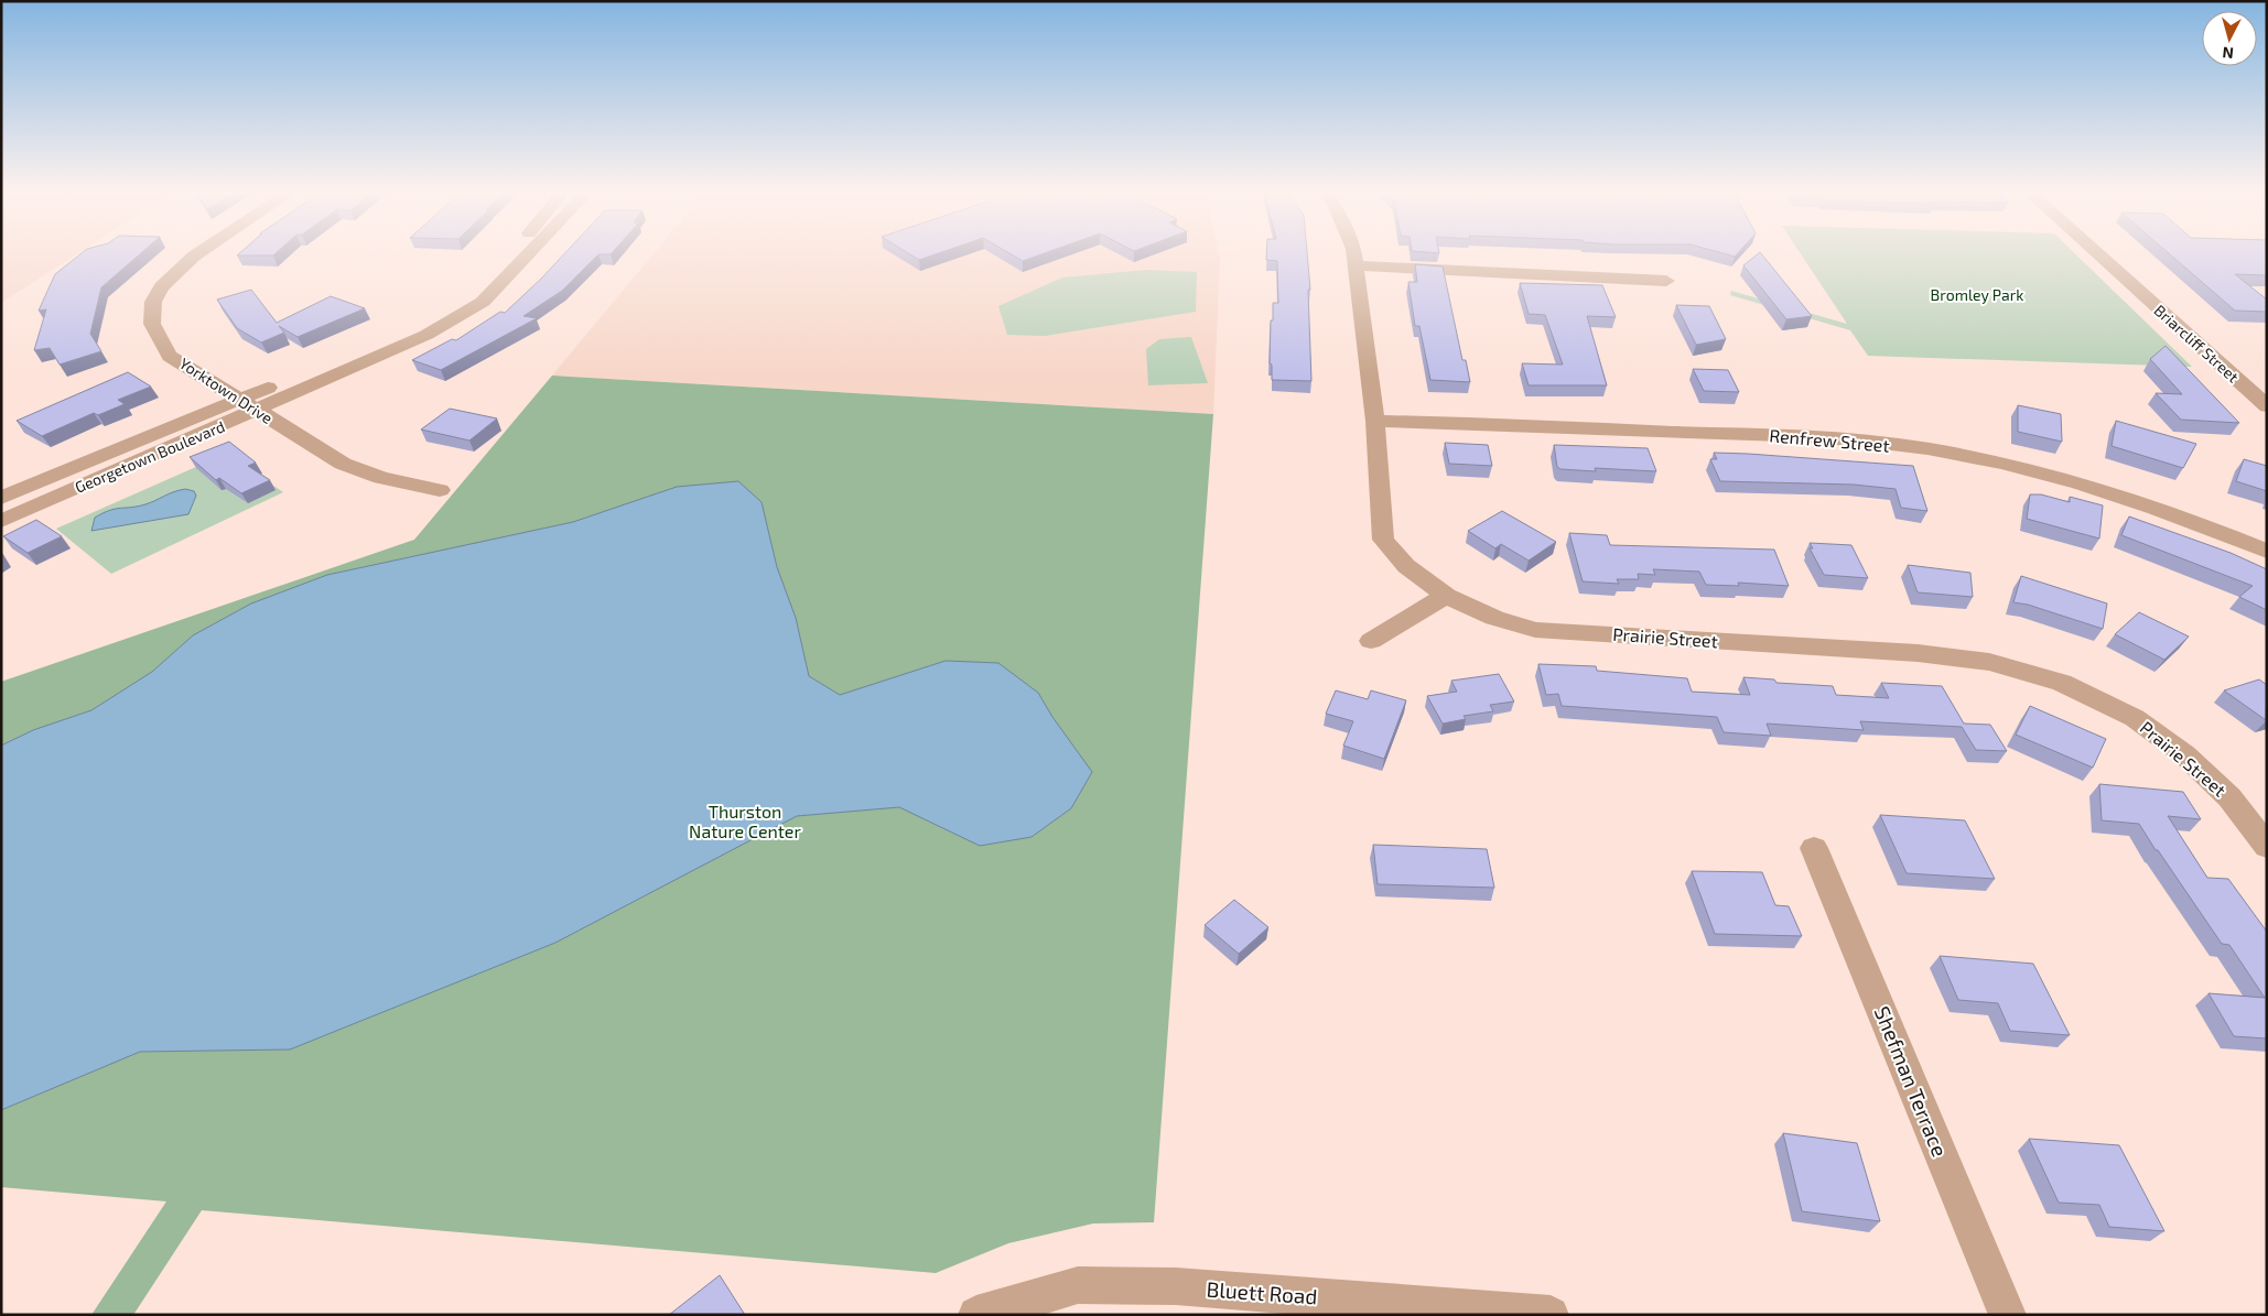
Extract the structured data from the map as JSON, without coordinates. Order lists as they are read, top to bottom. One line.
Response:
{"streets":{"street":["Briarcliff Street","Yorktown Drive","Renfrew Street","Georgetown Boulevard","Prairie Street","Shefman Terrace","Bluett Road"]},"crossings":[["Yorktown Drive","Georgetown Boulevard"],["Renfrew Street","Prairie Street"]],"parks":["Bromley Park","Thurston Nature Center"],"north":"bottom"}
